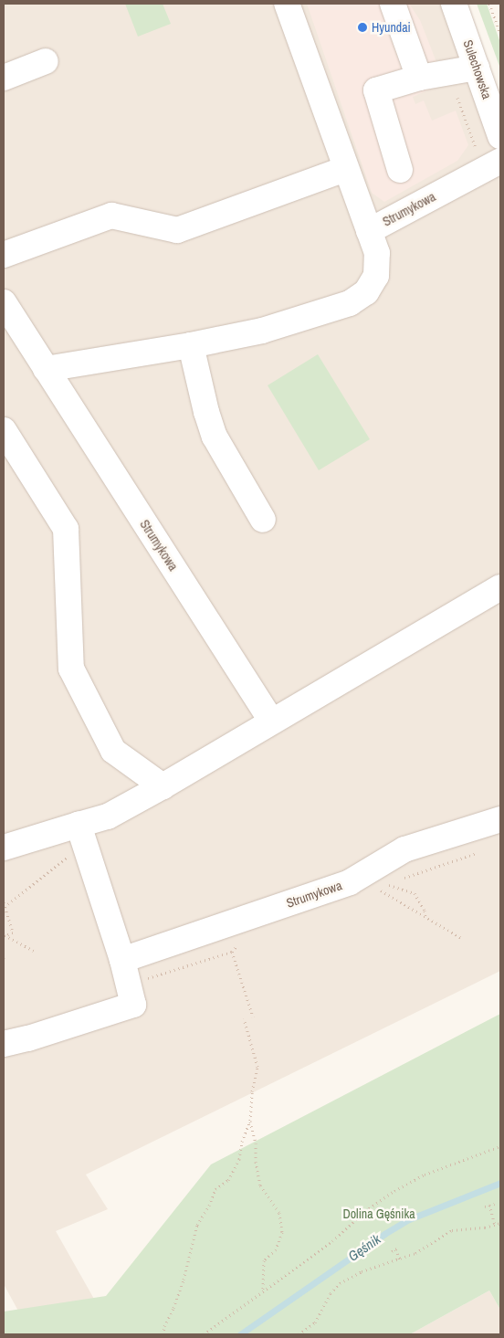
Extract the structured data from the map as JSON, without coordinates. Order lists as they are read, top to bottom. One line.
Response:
{"streets":{"street":["Sulechowska","Strumykowa"]},"water":["Gęśnik"],"parks":["Dolina Gęśnika"],"places":["Hyundai"]}
